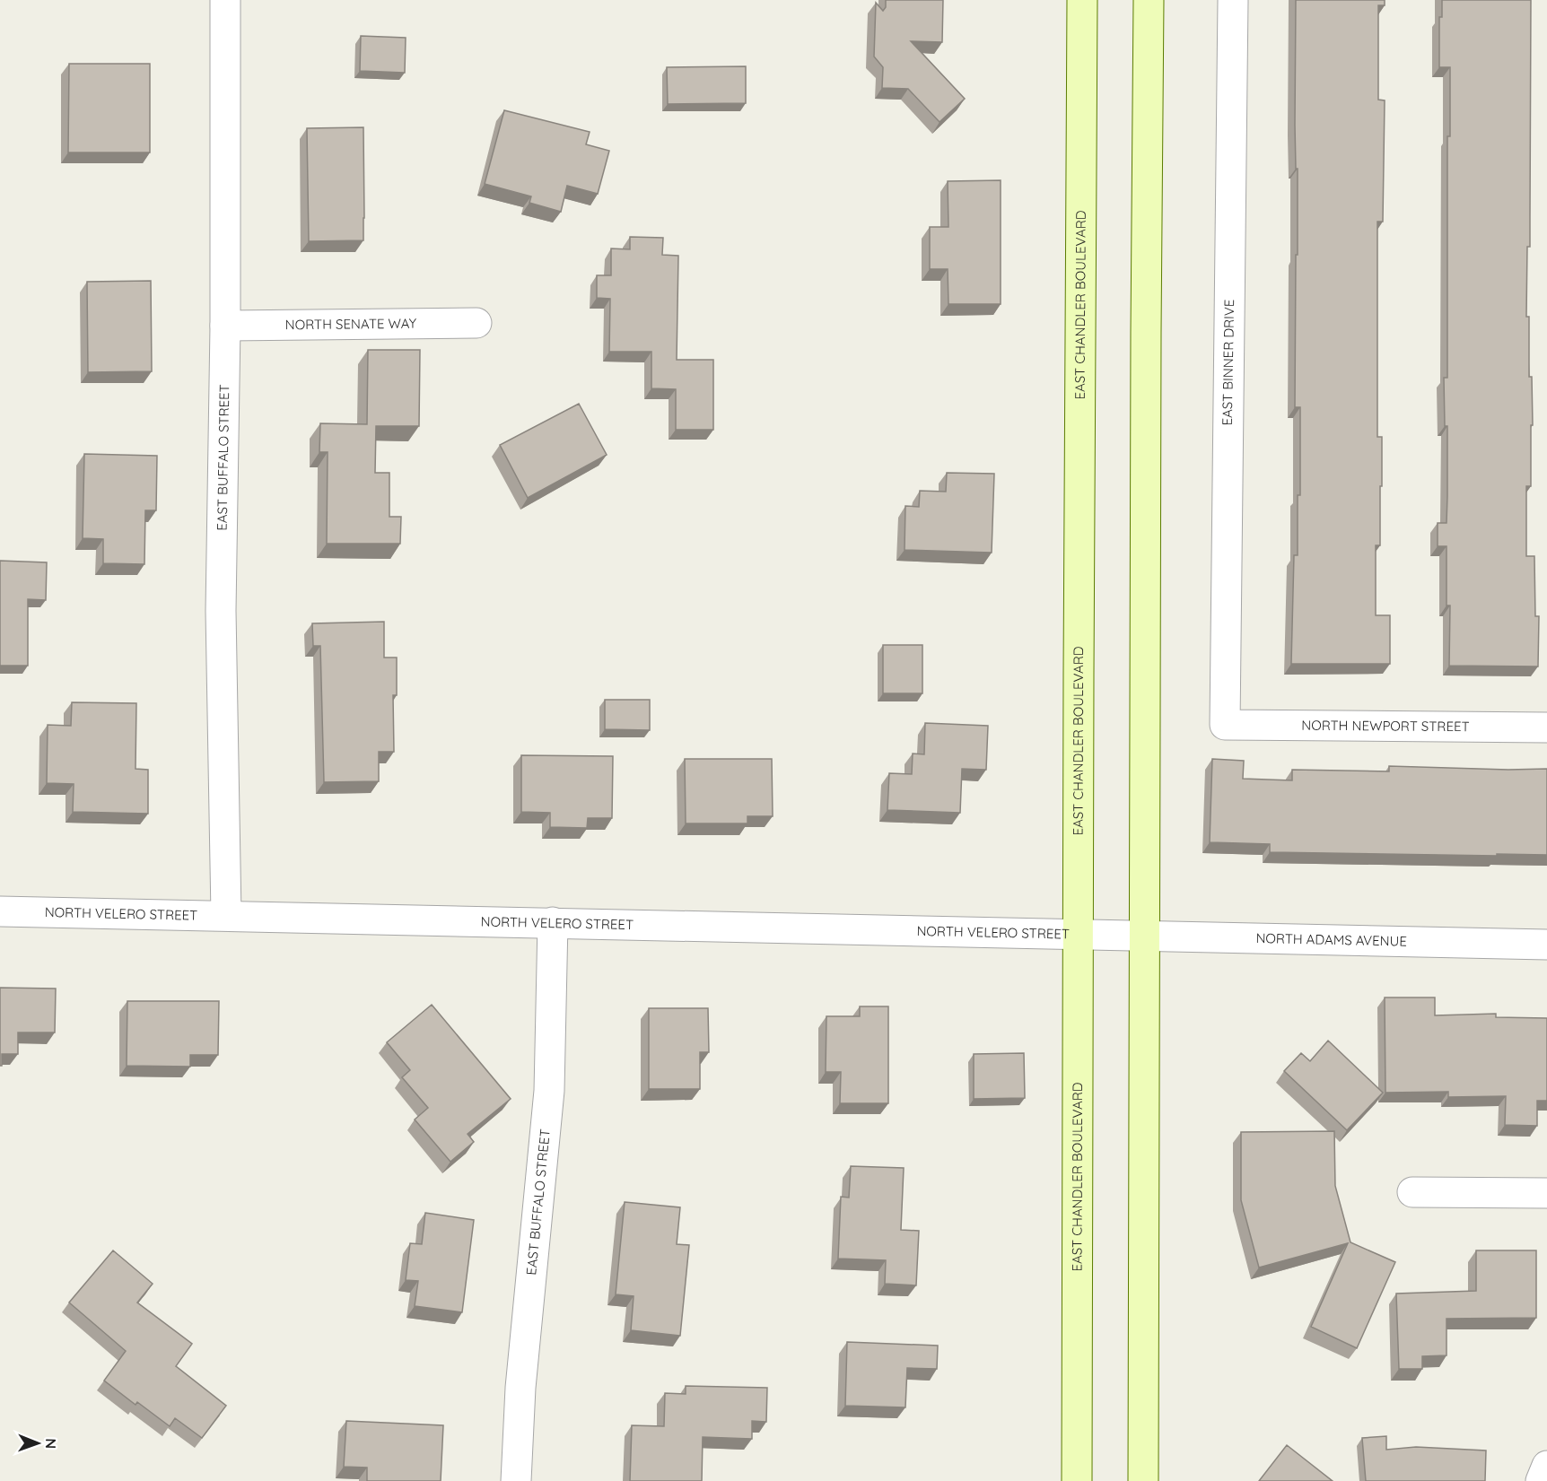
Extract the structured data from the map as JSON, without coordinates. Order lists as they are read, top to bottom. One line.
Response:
{"streets":{"main road":["EAST CHANDLER BOULEVARD"],"street":["NORTH SENATE WAY","EAST BINNER DRIVE","EAST BUFFALO STREET","NORTH NEWPORT STREET","NORTH VELERO STREET","NORTH ADAMS AVENUE"]},"crossings":[["EAST CHANDLER BOULEVARD","NORTH VELERO STREET"],["NORTH SENATE WAY","EAST BUFFALO STREET"],["EAST BINNER DRIVE","NORTH NEWPORT STREET"],["EAST BUFFALO STREET","NORTH VELERO STREET"],["NORTH VELERO STREET","NORTH ADAMS AVENUE"]],"north":"right"}
